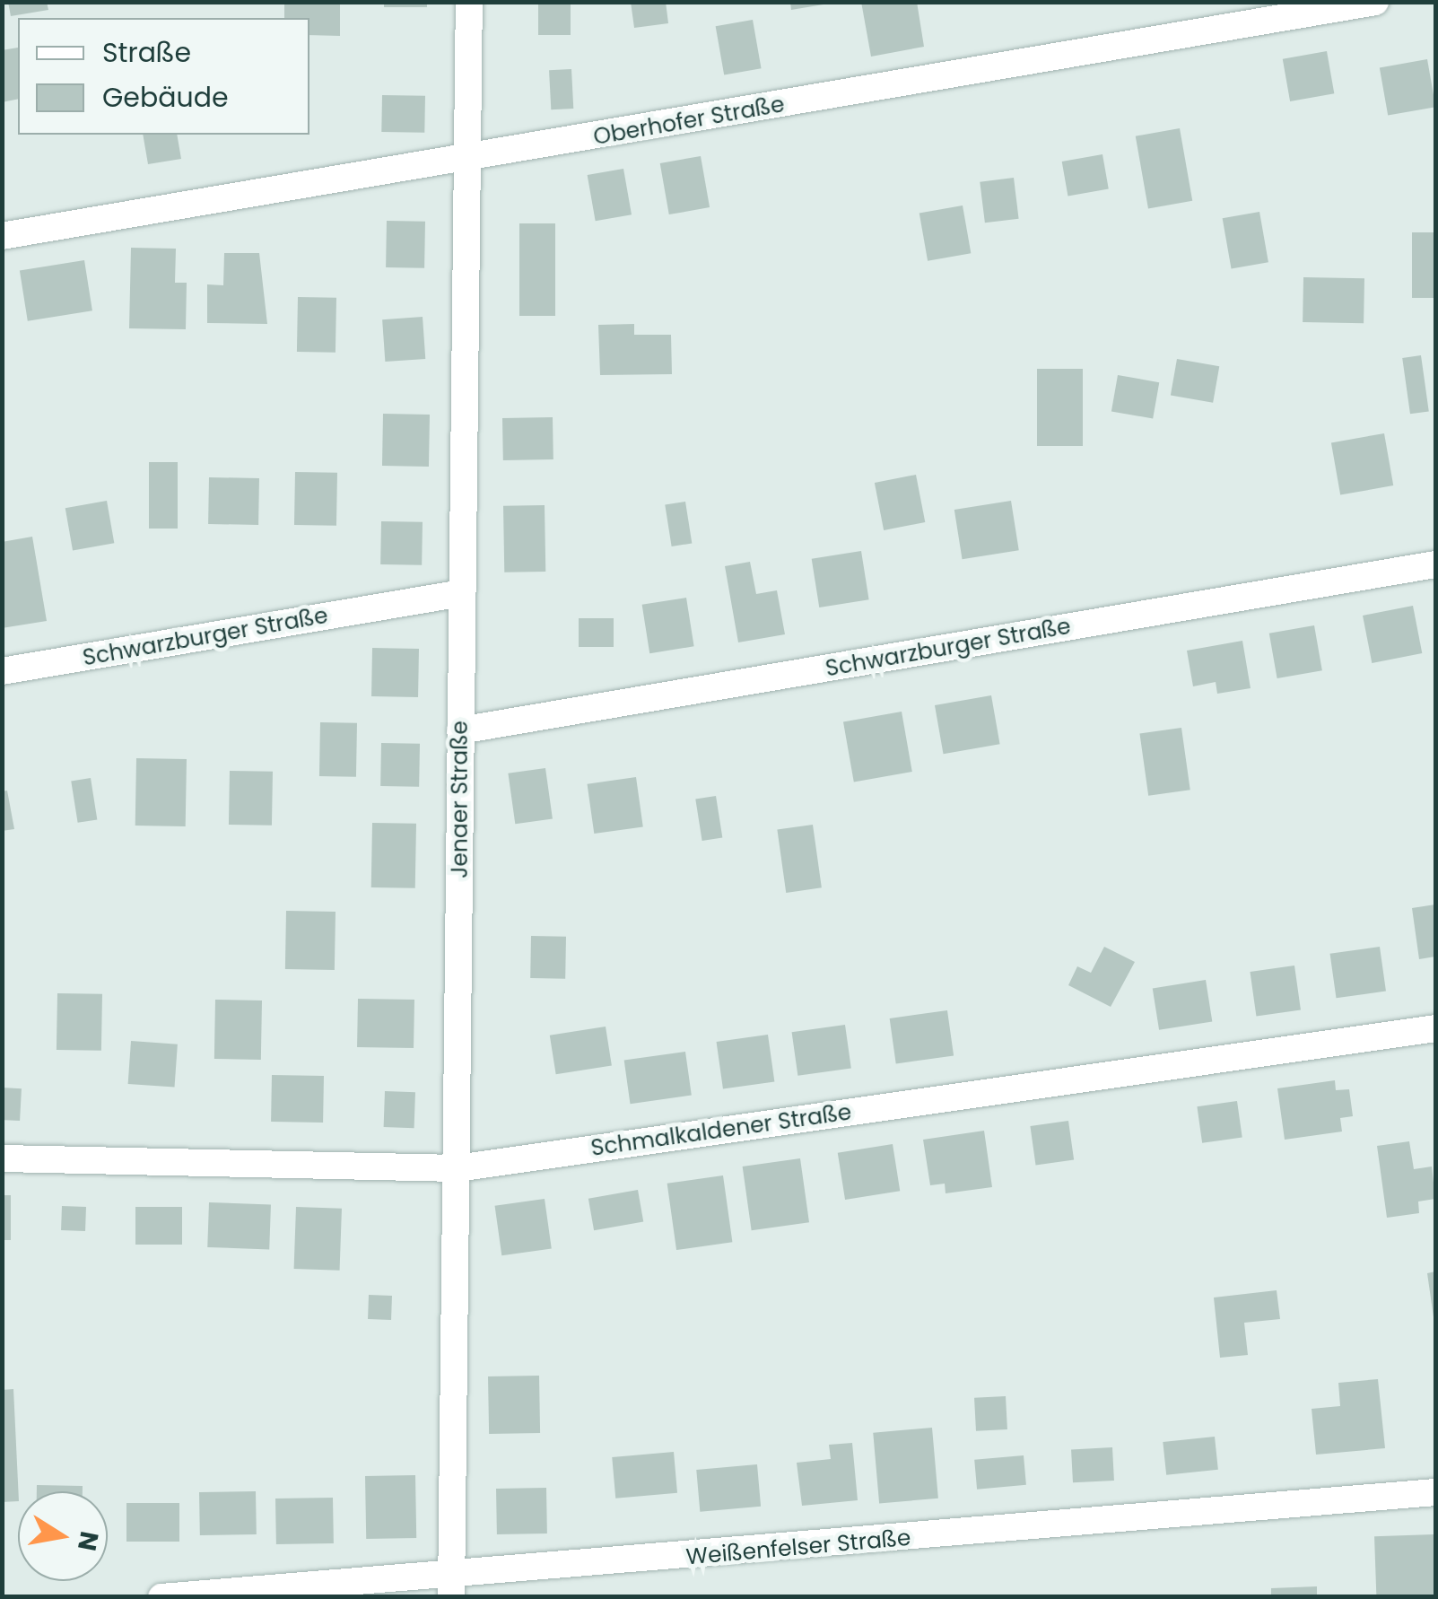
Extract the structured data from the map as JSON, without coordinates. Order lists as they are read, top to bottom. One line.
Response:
{"streets":{"street":["Oberhofer Straße","Schwarzburger Straße","Jenaer Straße","Schmalkaldener Straße","Weißenfelser Straße"]},"crossings":[["Oberhofer Straße","Jenaer Straße"],["Schwarzburger Straße","Jenaer Straße"],["Jenaer Straße","Schmalkaldener Straße"],["Jenaer Straße","Weißenfelser Straße"]],"legend":["Straße","Gebäude"],"north":"right"}
